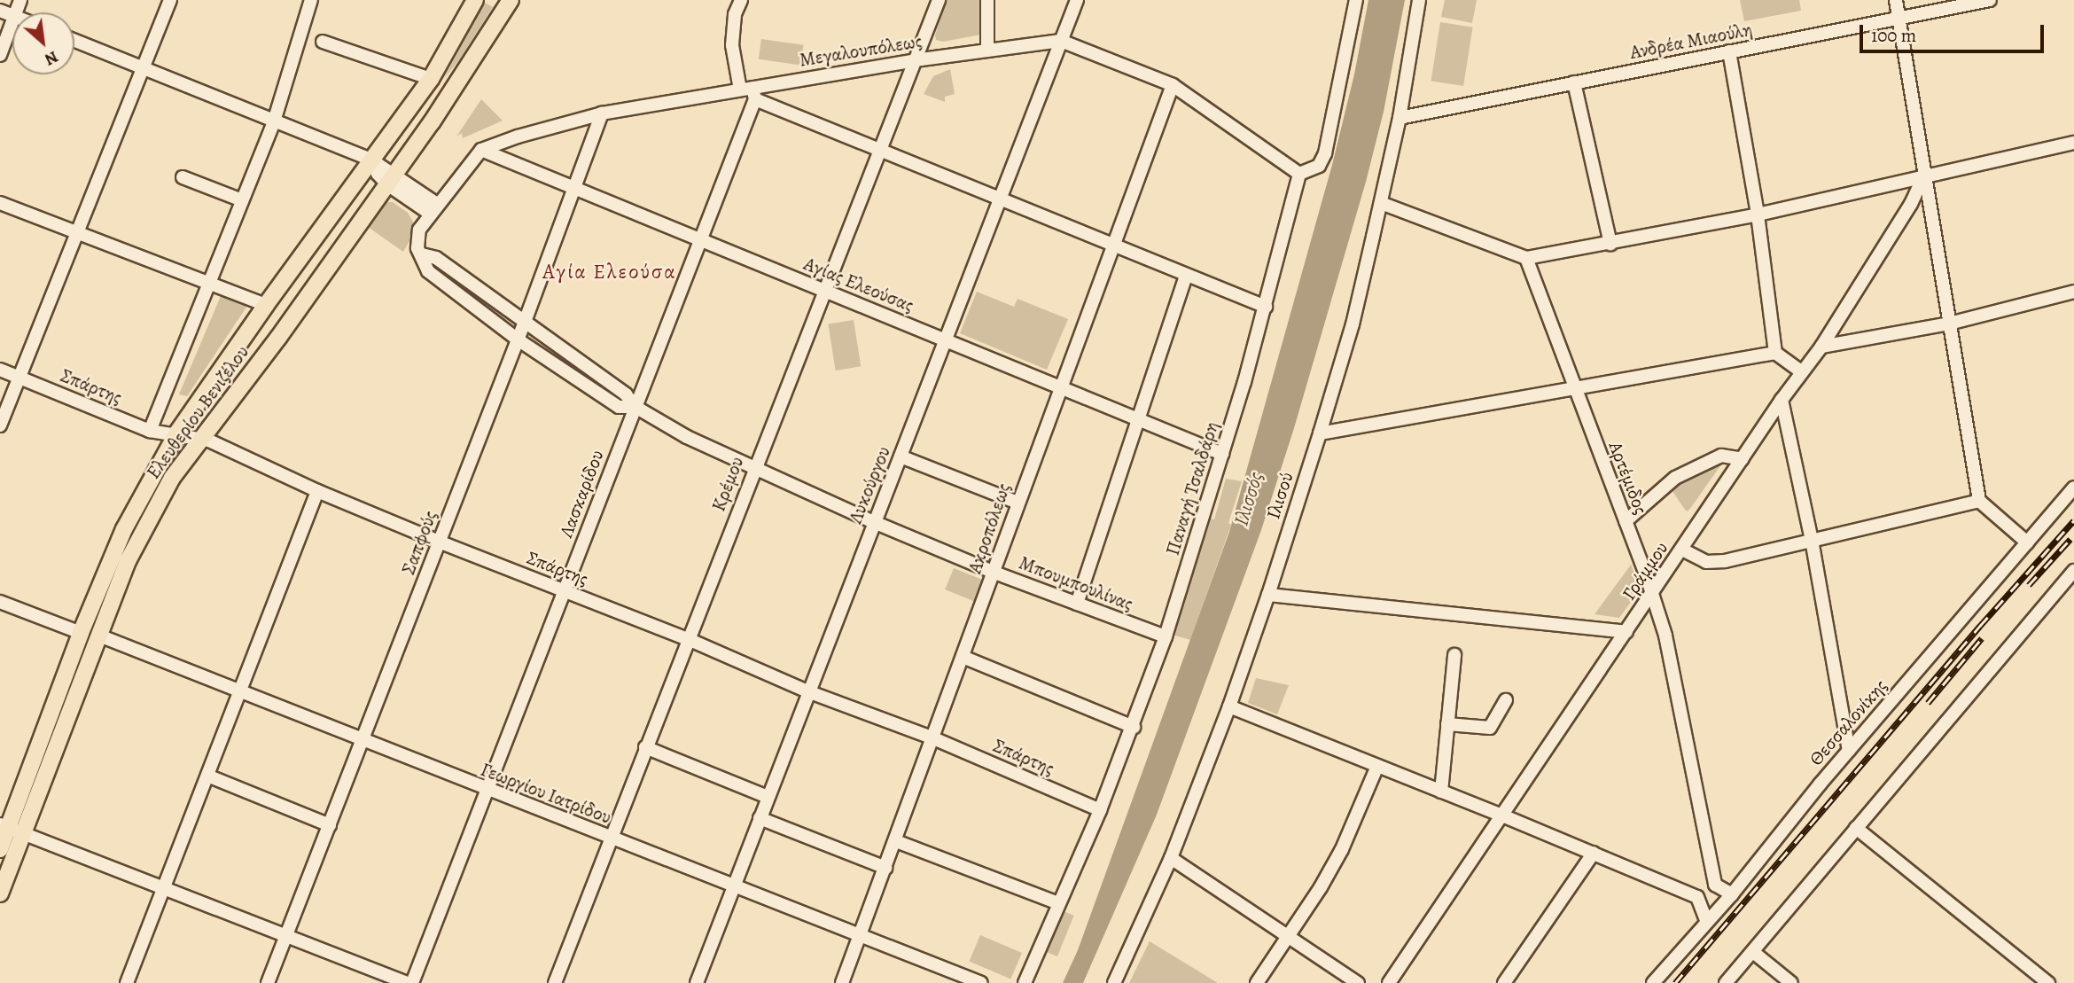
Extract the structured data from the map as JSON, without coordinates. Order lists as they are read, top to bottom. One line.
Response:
{"streets":{"main road":["Ελευθερίου Βενιζέλου"],"street":["Ανδρέα Μιαούλη","Μεγαλουπόλεως","Αγίας Ελεούσας","Σπάρτης","Αρτέμιδος","Κρέμου","Λυκούργου","Παναγή Τσαλδάρη","Λασκαρίδου","Ιλισού","Ακροπόλεως","Σαπφούς","Γράμμου","Μπουμπουλίνας","Θεσσαλονίκης","Γεωργίου Ιατρίδου"]},"crossings":[["Ανδρέα Μιαούλη","Ιλισού"],["Μεγαλουπόλεως","Αγίας Ελεούσας"],["Μεγαλουπόλεως","Κρέμου"],["Μεγαλουπόλεως","Λυκούργου"],["Μεγαλουπόλεως","Παναγή Τσαλδάρη"],["Μεγαλουπόλεως","Λασκαρίδου"],["Μεγαλουπόλεως","Ακροπόλεως"],["Μεγαλουπόλεως","Σαπφούς"],["Αγίας Ελεούσας","Κρέμου"],["Αγίας Ελεούσας","Λυκούργου"],["Αγίας Ελεούσας","Παναγή Τσαλδάρη"],["Αγίας Ελεούσας","Λασκαρίδου"],["Αγίας Ελεούσας","Ακροπόλεως"],["Αγίας Ελεούσας","Σαπφούς"],["Σπάρτης","Ελευθερίου Βενιζέλου"],["Σπάρτης","Κρέμου"],["Σπάρτης","Λυκούργου"],["Σπάρτης","Παναγή Τσαλδάρη"],["Σπάρτης","Λασκαρίδου"],["Σπάρτης","Ακροπόλεως"],["Σπάρτης","Σαπφούς"],["Ελευθερίου Βενιζέλου","Γεωργίου Ιατρίδου"],["Αρτέμιδος","Γράμμου"],["Αρτέμιδος","Θεσσαλονίκης"],["Κρέμου","Μπουμπουλίνας"],["Κρέμου","Γεωργίου Ιατρίδου"],["Λυκούργου","Μπουμπουλίνας"],["Λυκούργου","Γεωργίου Ιατρίδου"],["Παναγή Τσαλδάρη","Μπουμπουλίνας"],["Λασκαρίδου","Μπουμπουλίνας"],["Λασκαρίδου","Γεωργίου Ιατρίδου"],["Ακροπόλεως","Μπουμπουλίνας"],["Ακροπόλεως","Γεωργίου Ιατρίδου"],["Σαπφούς","Μπουμπουλίνας"],["Σαπφούς","Γεωργίου Ιατρίδου"]],"districts":["Αγία Ελεούσα"],"water":["Ιλισσός"],"scale_bar":"100 m","north":"bottom right"}
